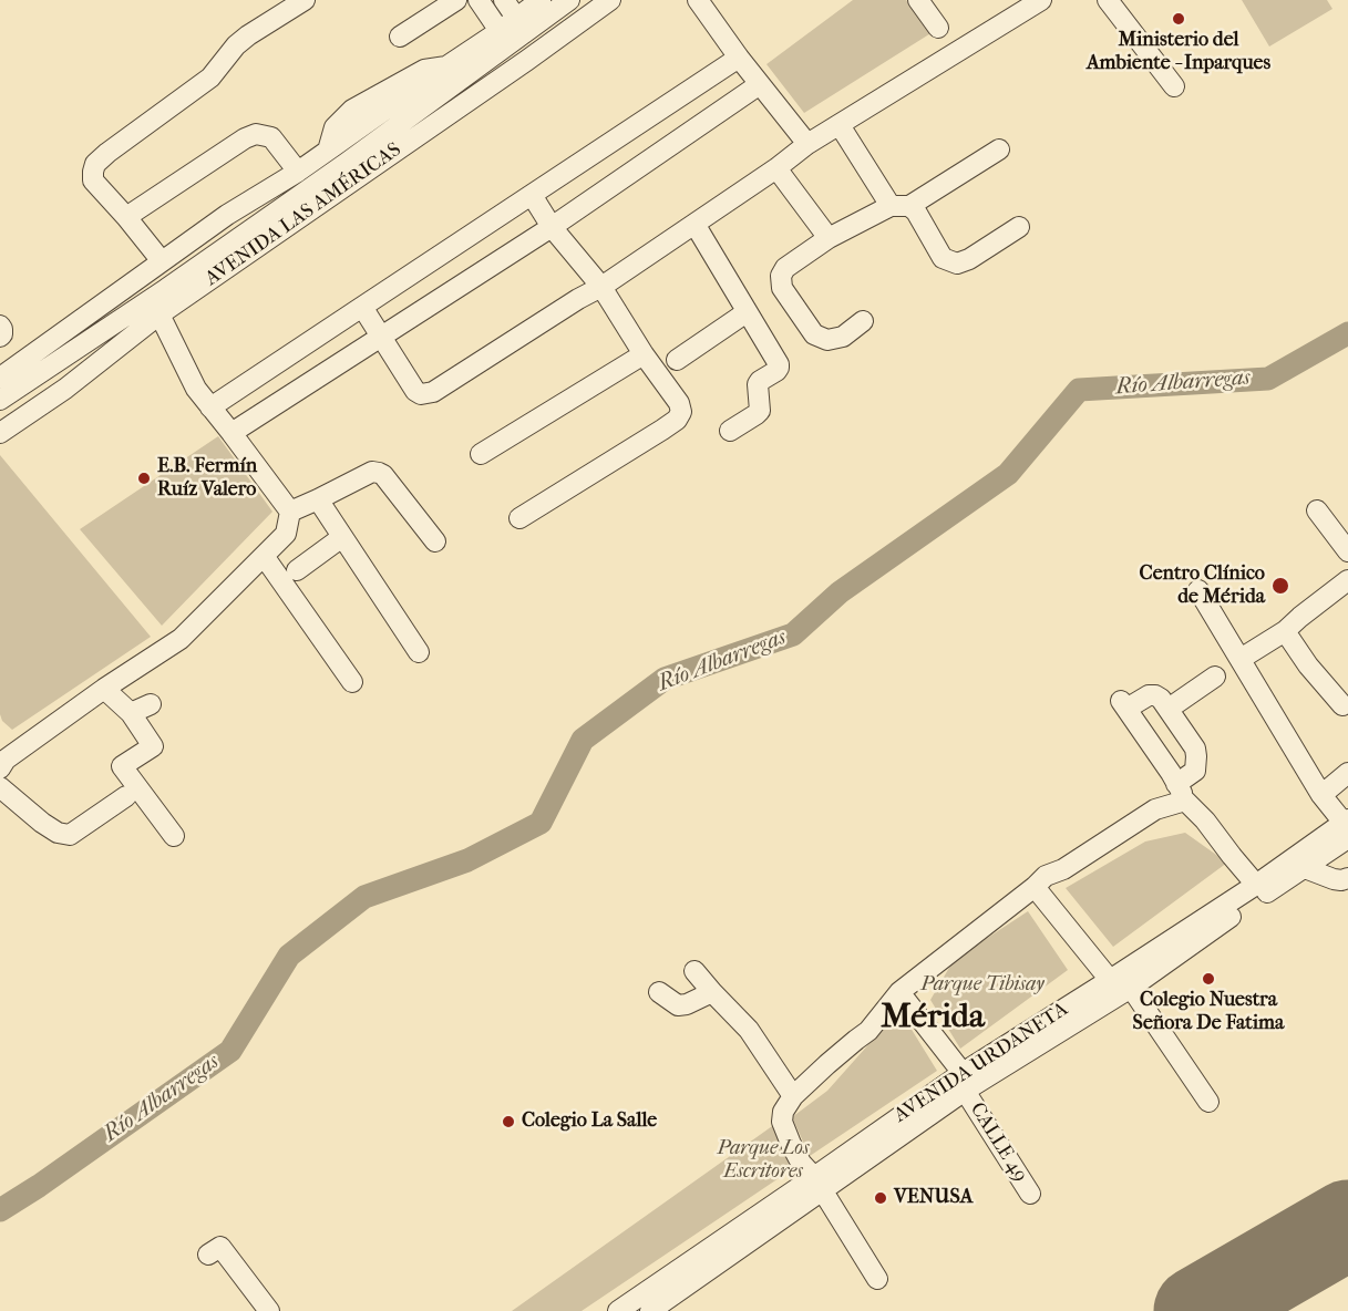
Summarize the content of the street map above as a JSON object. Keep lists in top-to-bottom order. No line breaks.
{"streets":{"street":["AVENIDA LAS AMÉRICAS","AVENIDA URDANETA","CALLE 49"]},"crossings":[["AVENIDA URDANETA","CALLE 49"]],"districts":["Mérida"],"water":["Río Albarregas"],"parks":["Parque Tibisay","Parque Los Escritores"],"places":["Ministerio del Ambiente - Inparques","E.B. Fermín Ruíz Valero","Centro Clínico de Mérida","Colegio Nuestra Señora De Fatima","Colegio La Salle","VENUSA"]}
